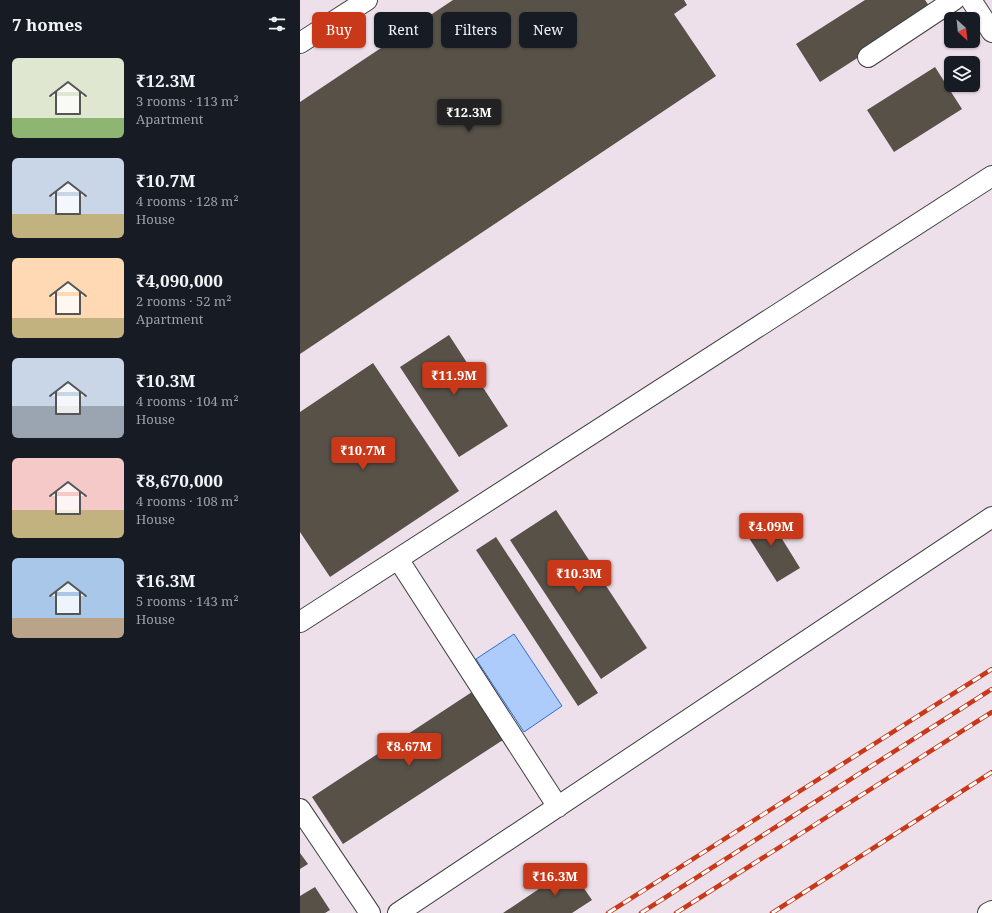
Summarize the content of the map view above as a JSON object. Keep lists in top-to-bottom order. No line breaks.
{"north":"bottom right","page":{"heading":"7 homes","chip":["Buy","Rent","Filters","New"],"list":[{"name":"₹12.3M","note":"3 rooms · 113 m² · Apartment"},{"name":"₹10.7M","note":"4 rooms · 128 m² · House"},{"name":"₹4,090,000","note":"2 rooms · 52 m² · Apartment"},{"name":"₹10.3M","note":"4 rooms · 104 m² · House"},{"name":"₹8,670,000","note":"4 rooms · 108 m² · House"},{"name":"₹16.3M","note":"5 rooms · 143 m² · House"}],"price":["₹12.3M","₹11.9M","₹10.7M","₹4.09M","₹10.3M","₹8.67M","₹16.3M"]}}
